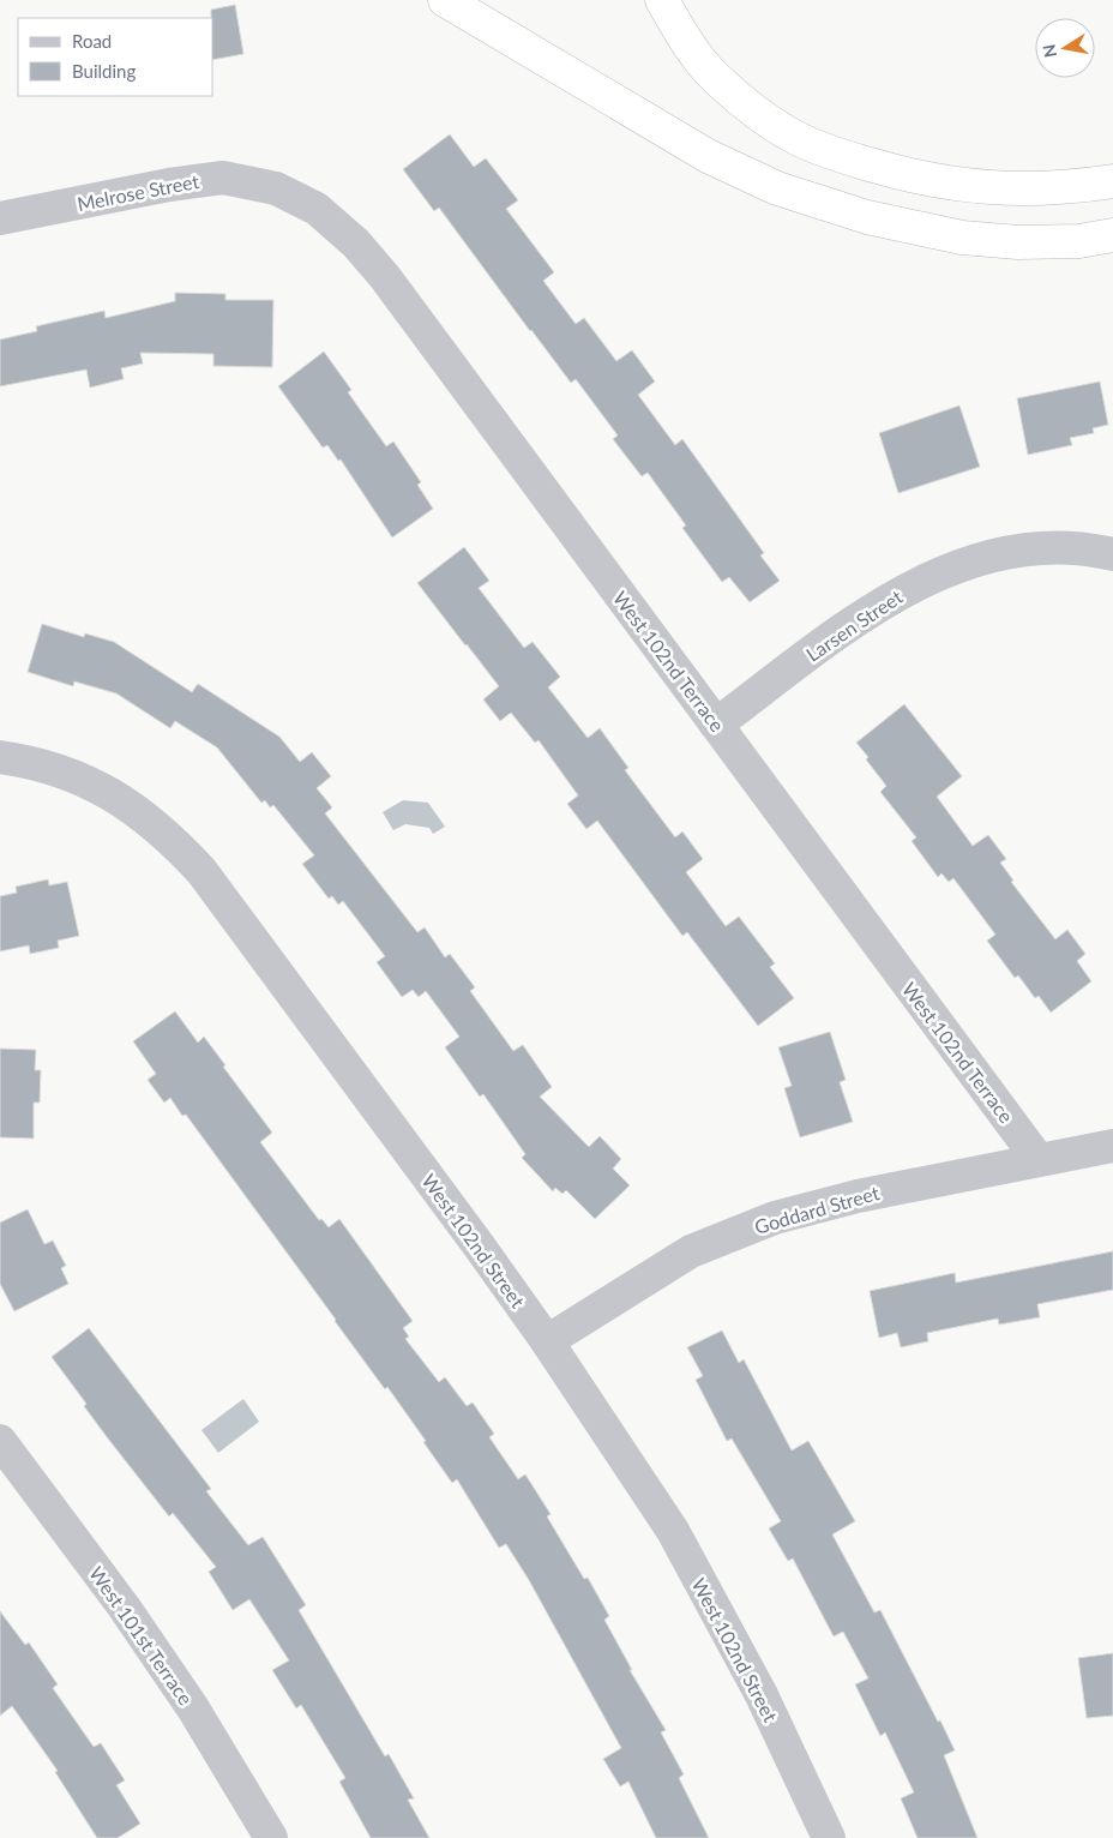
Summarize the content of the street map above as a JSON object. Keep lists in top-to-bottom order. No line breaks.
{"streets":{"street":["Melrose Street","Larsen Street","West 102nd Terrace","Goddard Street","West 102nd Street","West 101st Terrace"]},"crossings":[["Melrose Street","West 102nd Terrace"],["Larsen Street","West 102nd Terrace"],["West 102nd Terrace","Goddard Street"],["Goddard Street","West 102nd Street"]],"legend":["Road","Building"],"north":"left"}
